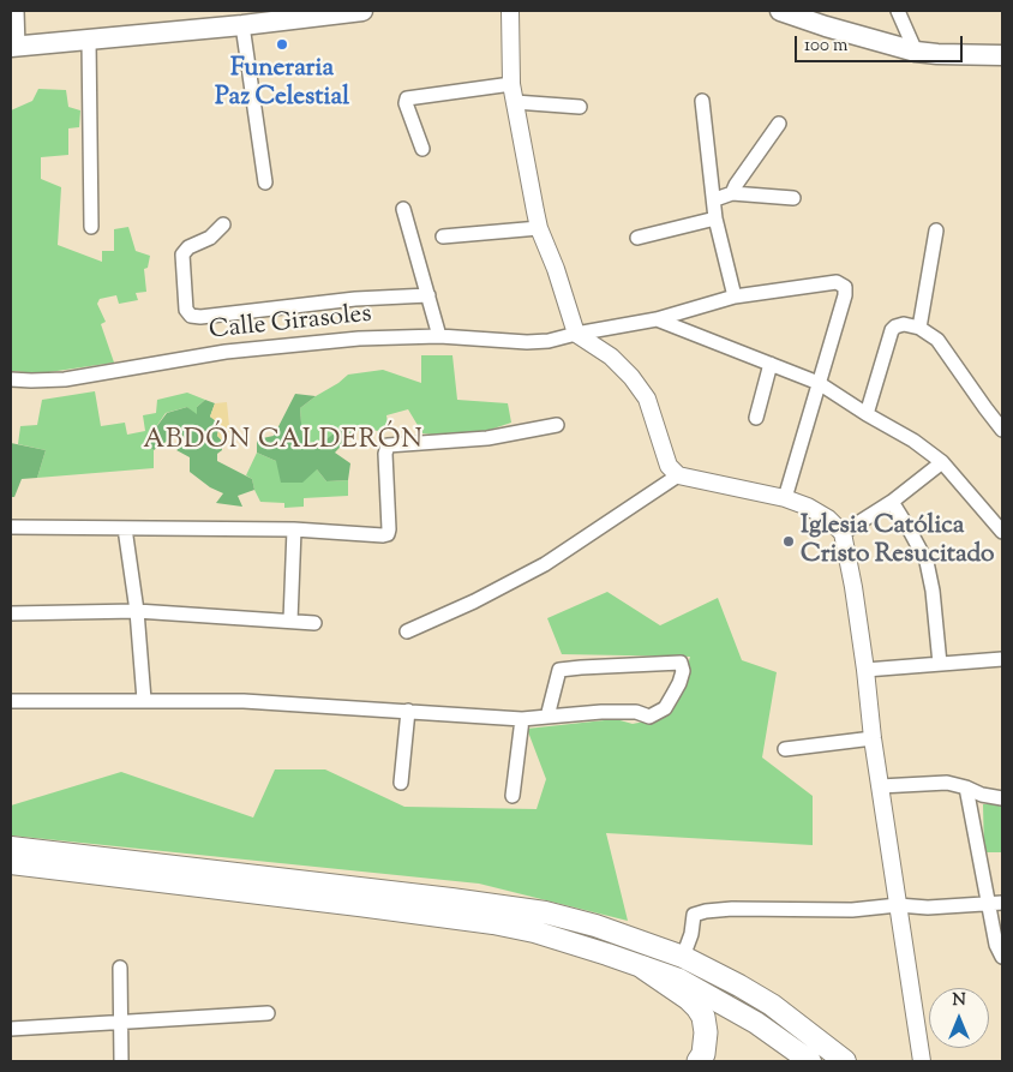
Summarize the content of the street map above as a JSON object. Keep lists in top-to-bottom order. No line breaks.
{"streets":{"street":["Calle Girasoles"]},"districts":["ABDÓN CALDERÓN"],"places":["Funeraria Paz Celestial","Iglesia Católica Cristo Resucitado"],"scale_bar":"100 m","north":"top"}
